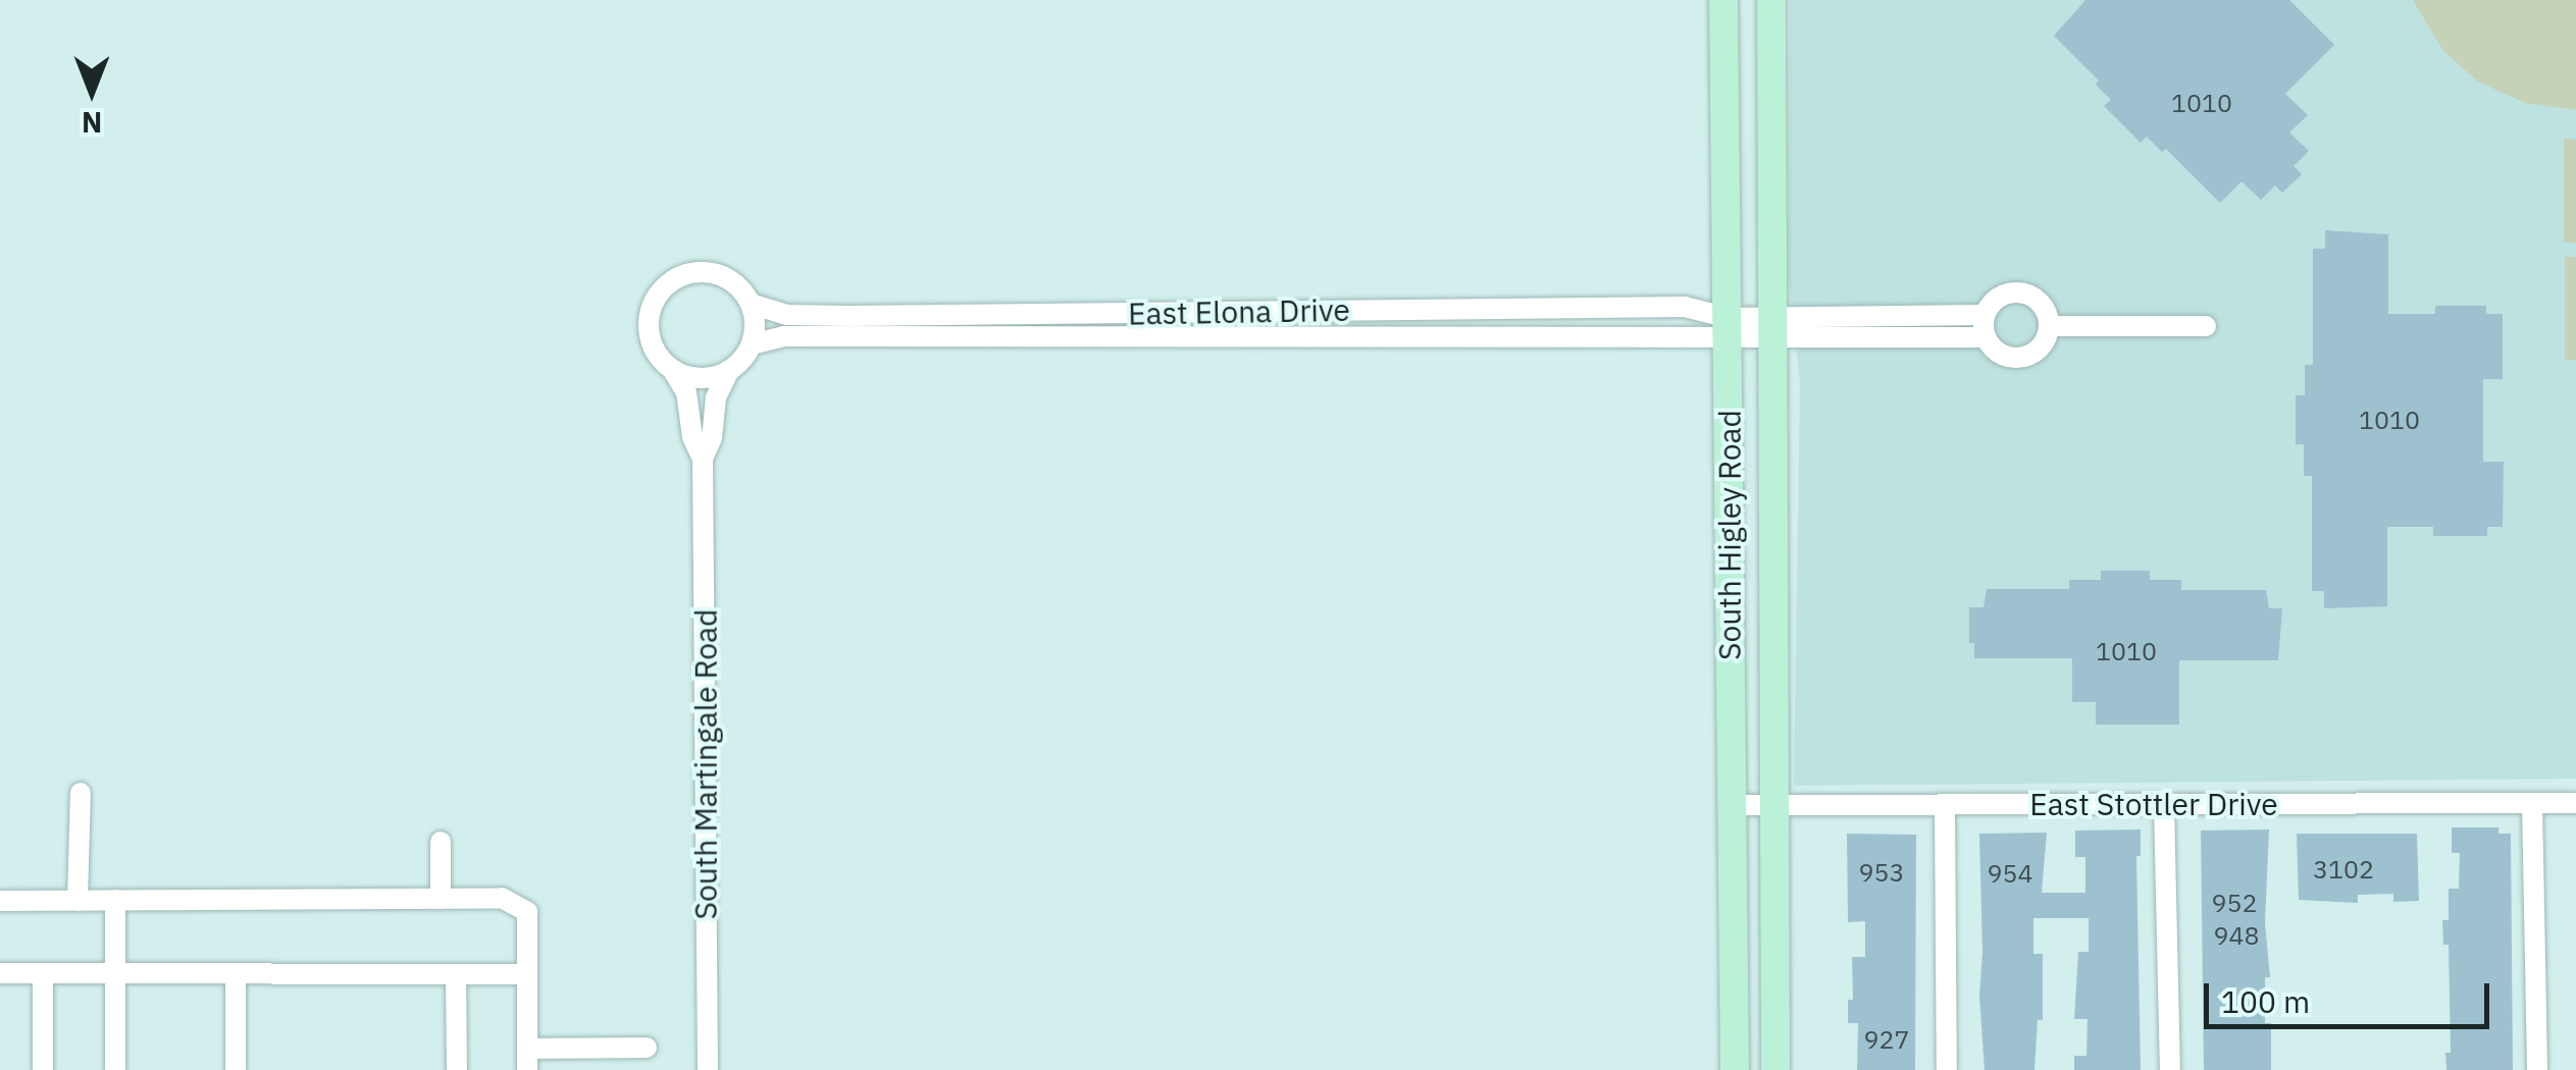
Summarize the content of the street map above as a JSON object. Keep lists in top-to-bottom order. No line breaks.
{"streets":{"main road":["South Higley Road"],"street":["East Elona Drive","South Martingale Road","East Stottler Drive"]},"crossings":[["East Elona Drive","South Higley Road"],["East Elona Drive","South Martingale Road"],["South Higley Road","East Stottler Drive"]],"house_numbers":["1010","1010","1010","3102","953","954","952","948","927"],"scale_bar":"100 m","north":"bottom"}
